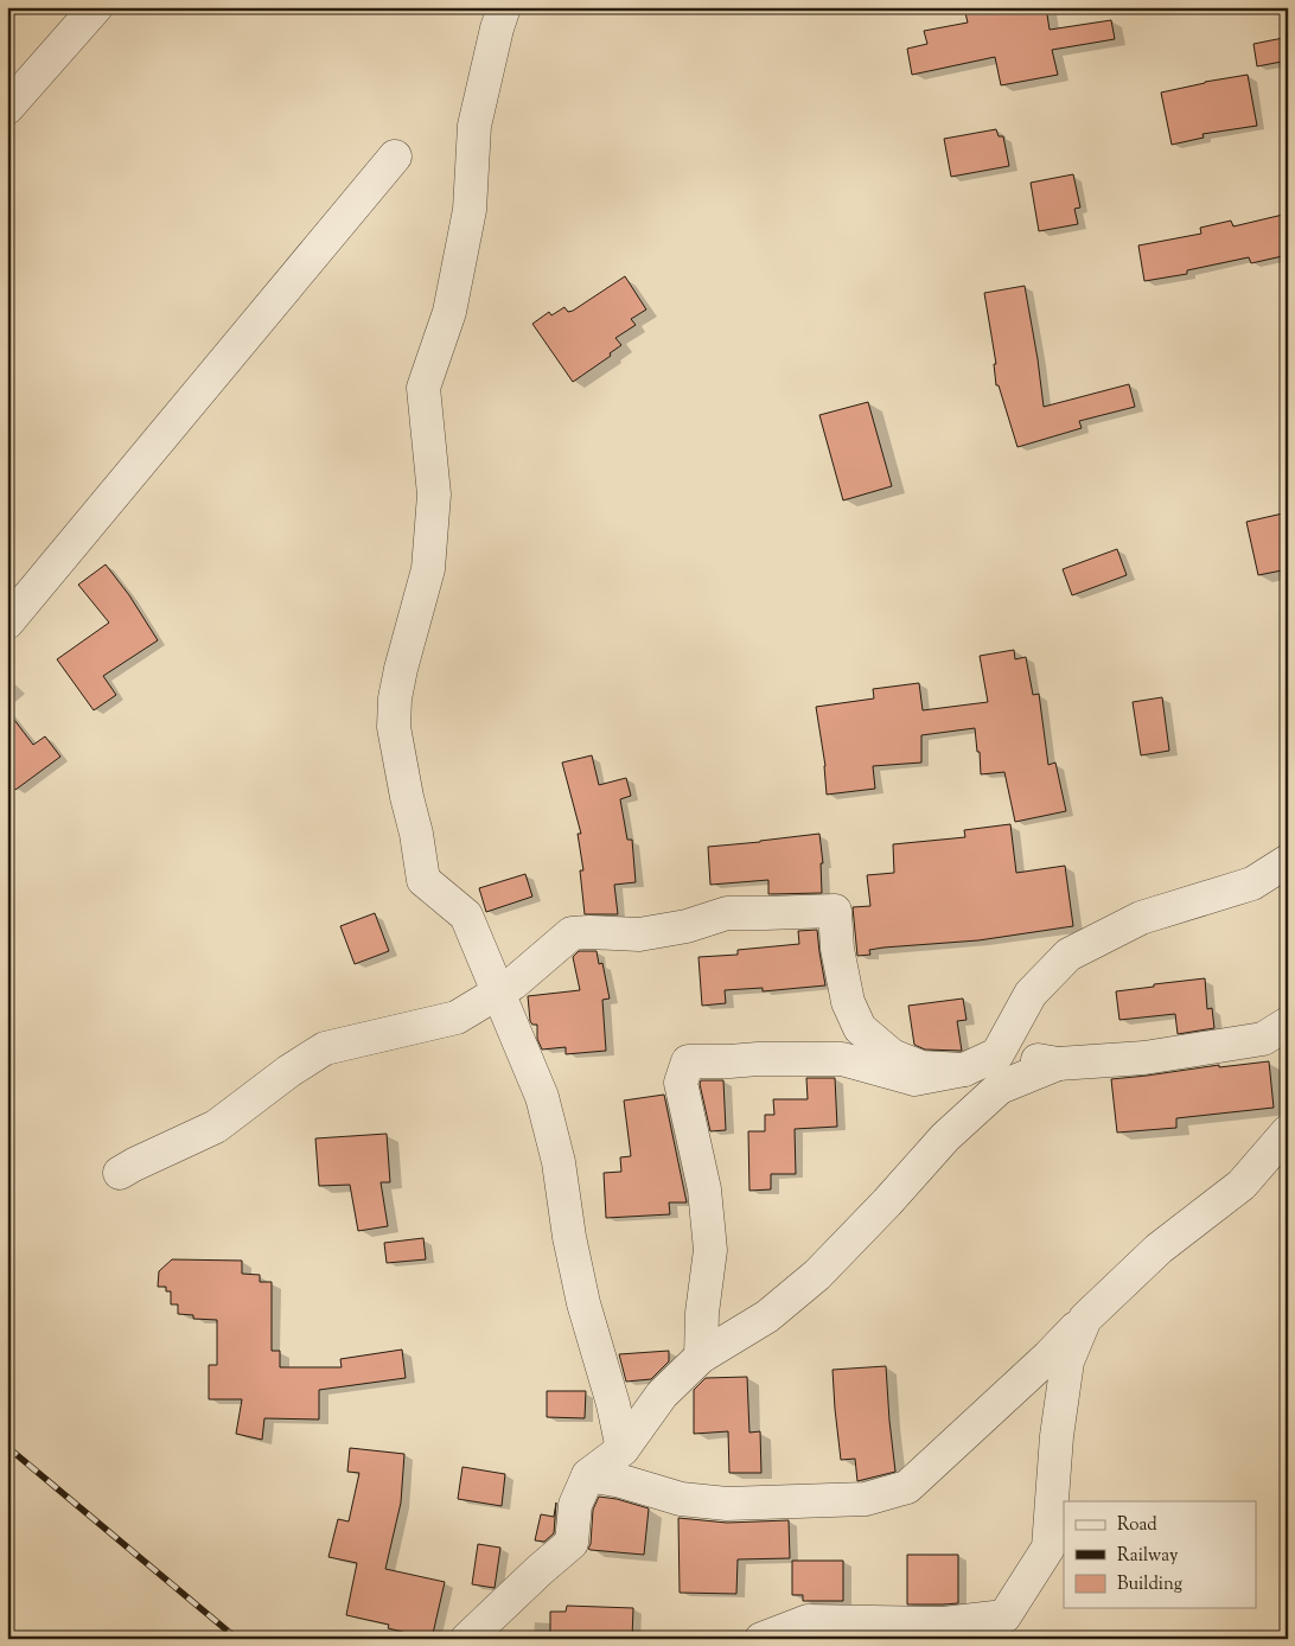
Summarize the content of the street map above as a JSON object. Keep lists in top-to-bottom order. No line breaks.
{"legend":["Road","Railway","Building"]}
